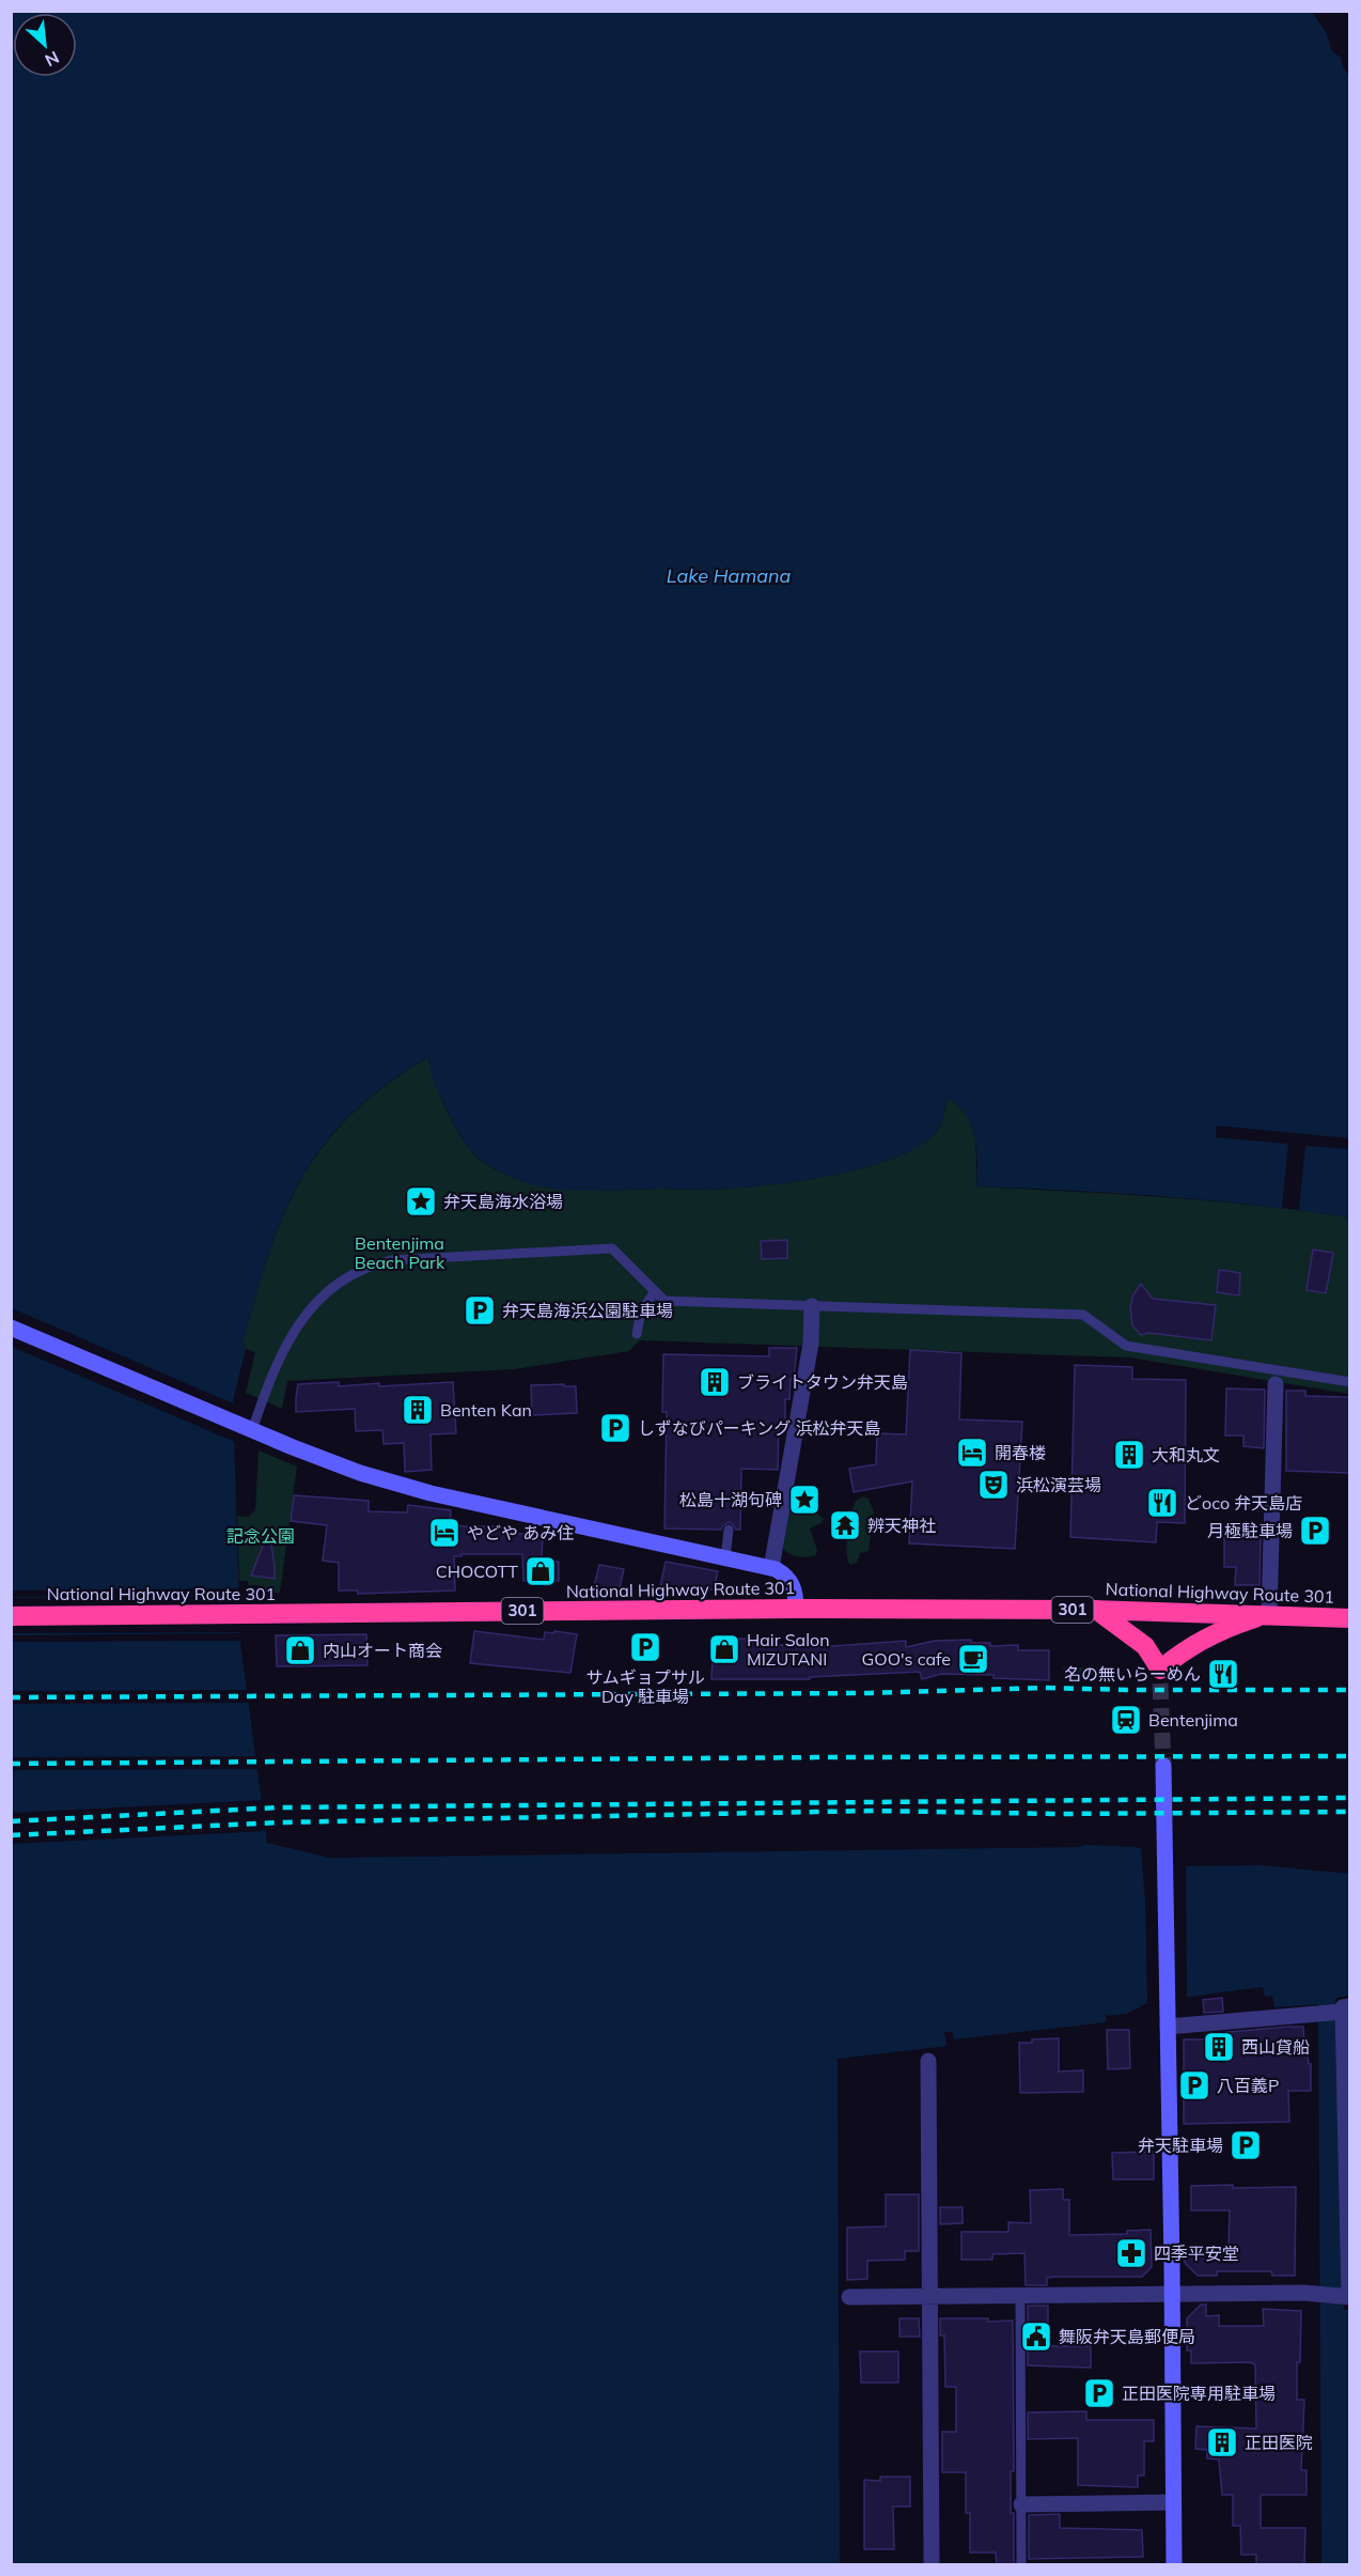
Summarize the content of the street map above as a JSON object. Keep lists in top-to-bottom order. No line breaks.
{"streets":{"highway":["National Highway Route 301","301"]},"water":["Lake Hamana"],"parks":["Bentenjima Beach Park","記念公園"],"places":{"place":["弁天島海水浴場","松島十湖句碑"],"parking":["弁天島海浜公園駐車場","しずなびパーキング 浜松弁天島","月極駐車場","サムギョプサル Day 駐車場","八百義P","弁天駐車場","正田医院専用駐車場"],"building":["ブライトタウン弁天島","Benten Kan","大和丸文","西山貸船","正田医院"],"hotel":["開春楼","やどや あみ住"],"theatre":["浜松演芸場"],"restaurant":["どoco 弁天島店","名の無いらーめん"],"temple":["辨天神社"],"shop":["CHOCOTT","Hair Salon MIZUTANI","内山オート商会"],"cafe":["GOO's cafe"],"station":["Bentenjima"],"pharmacy":["四季平安堂"],"public building":["舞阪弁天島郵便局"]},"north":"bottom right"}
